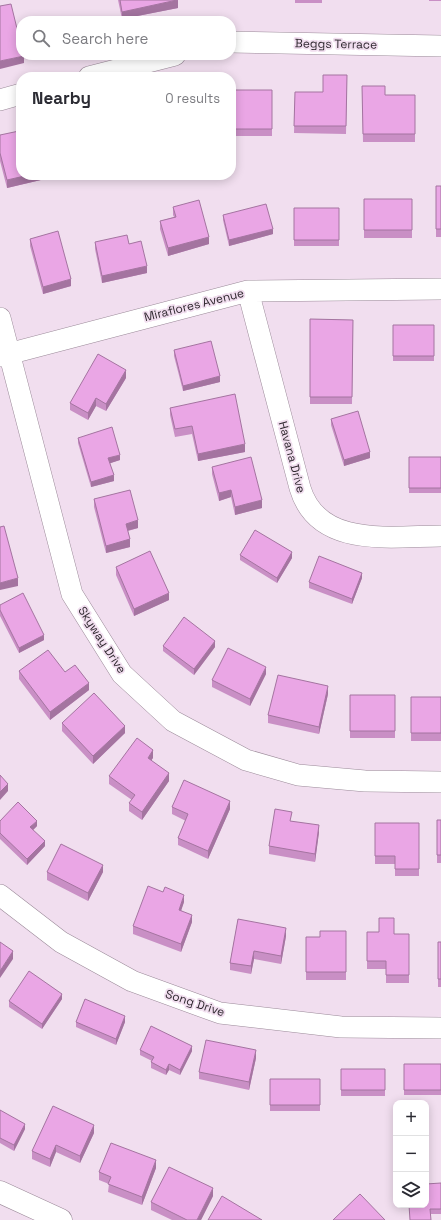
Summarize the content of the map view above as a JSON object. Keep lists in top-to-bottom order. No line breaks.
{"streets":{"street":["Beggs Terrace","Miraflores Avenue","Havana Drive","Skyway Drive","Song Drive"]},"crossings":[["Miraflores Avenue","Havana Drive"],["Miraflores Avenue","Skyway Drive"]],"page":{"search":"Search here","heading":["Nearby","0 results"],"map_buttons":["+","−"]}}
